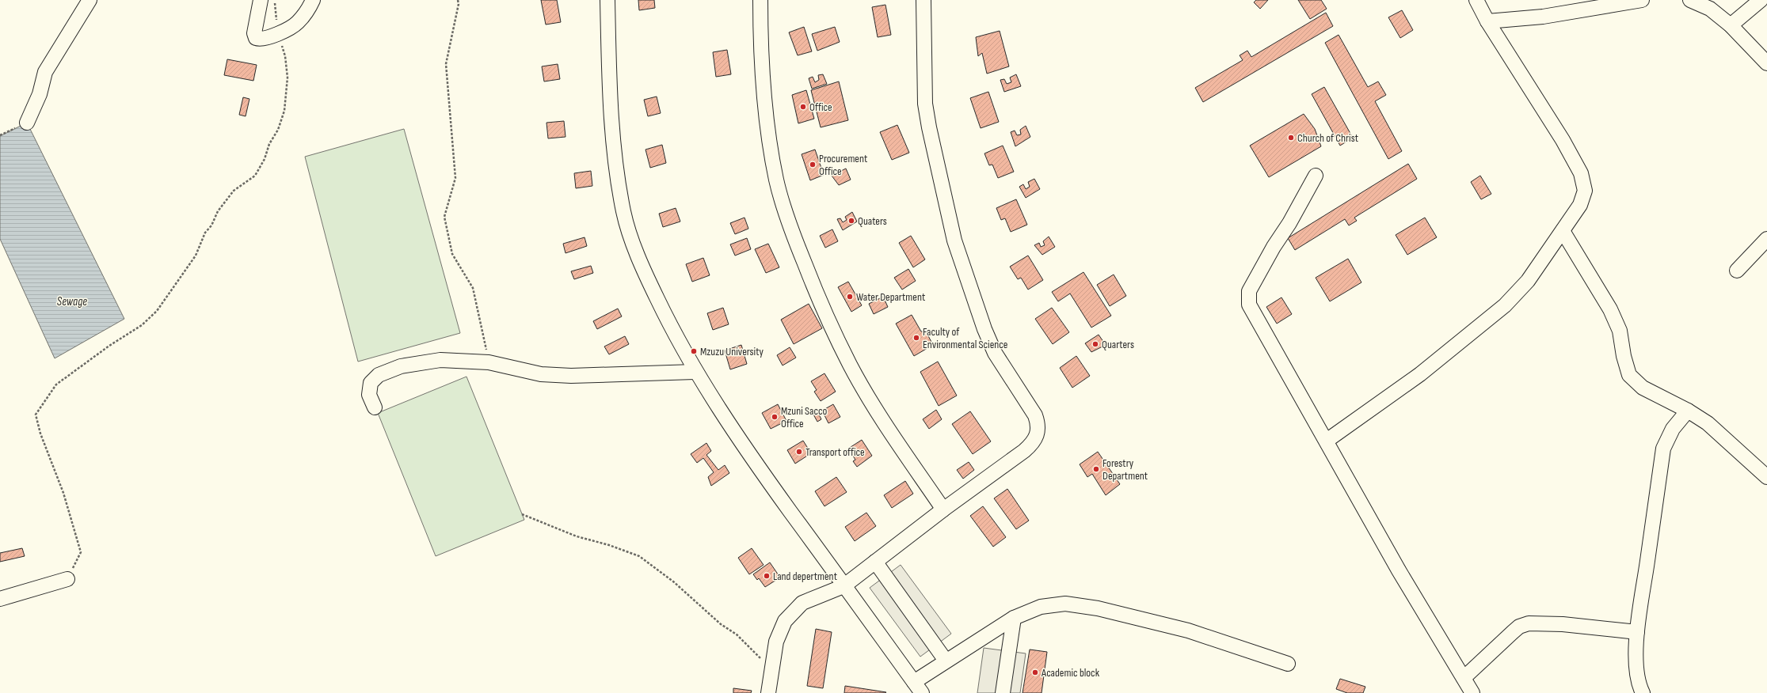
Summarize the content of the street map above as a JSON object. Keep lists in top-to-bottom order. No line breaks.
{"water":["Sewage"],"places":["Office","Church of Christ","Procurement Office","Quaters","Water Department","Faculty of Environmental Science","Quarters","Mzuzu University","Mzuni Sacco Office","Transport office","Forestry Department","Land depertment","Academic block"]}
